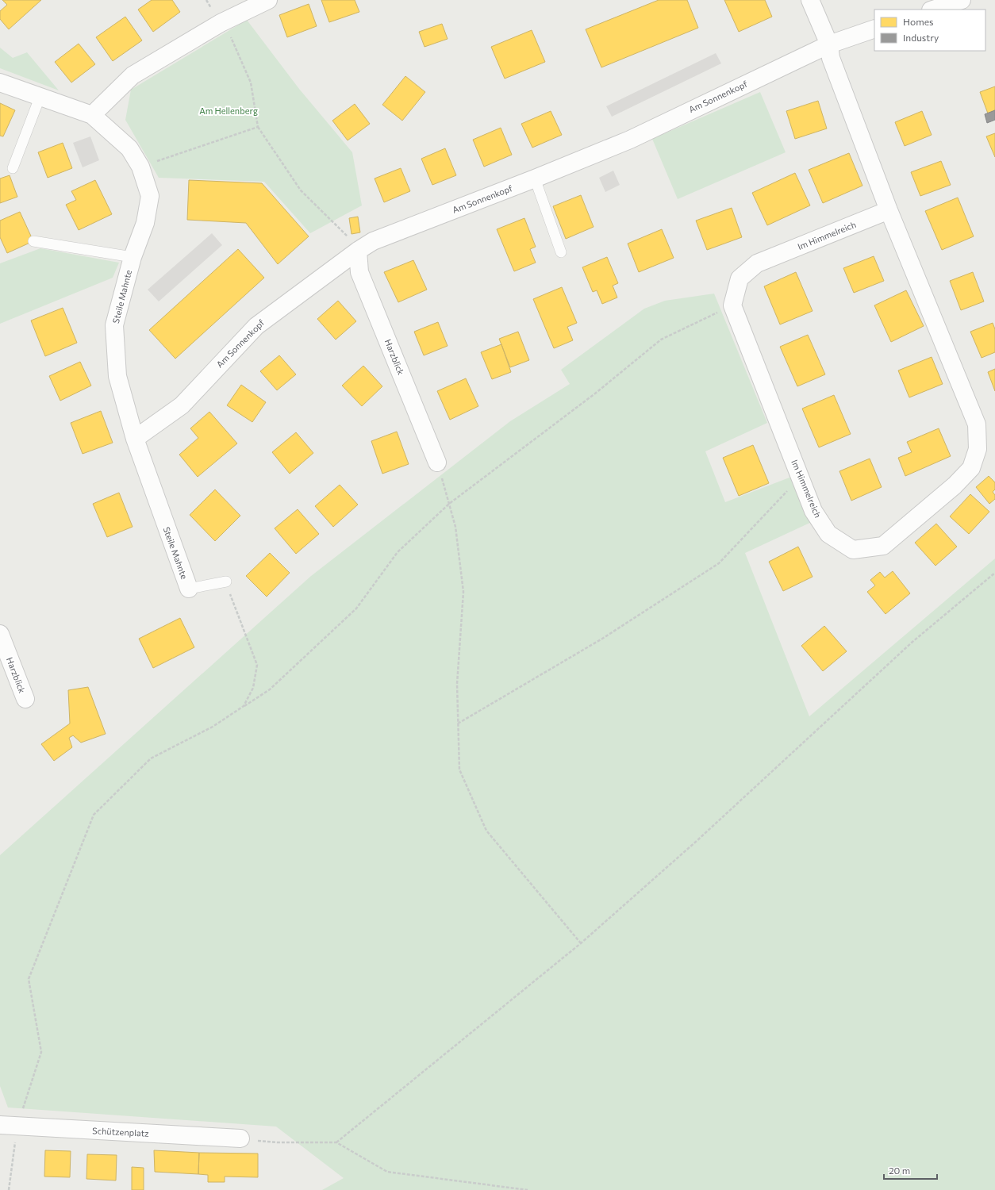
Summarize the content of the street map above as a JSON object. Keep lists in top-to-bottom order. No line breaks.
{"streets":{"street":["Am Sonnenkopf","Im Himmelreich","Steile Mahnte","Harzblick","Schützenplatz"]},"crossings":[["Am Sonnenkopf","Im Himmelreich"],["Am Sonnenkopf","Steile Mahnte"],["Am Sonnenkopf","Harzblick"]],"parks":["Am Hellenberg"],"legend":["Homes","Industry"],"scale_bar":"20 m"}
